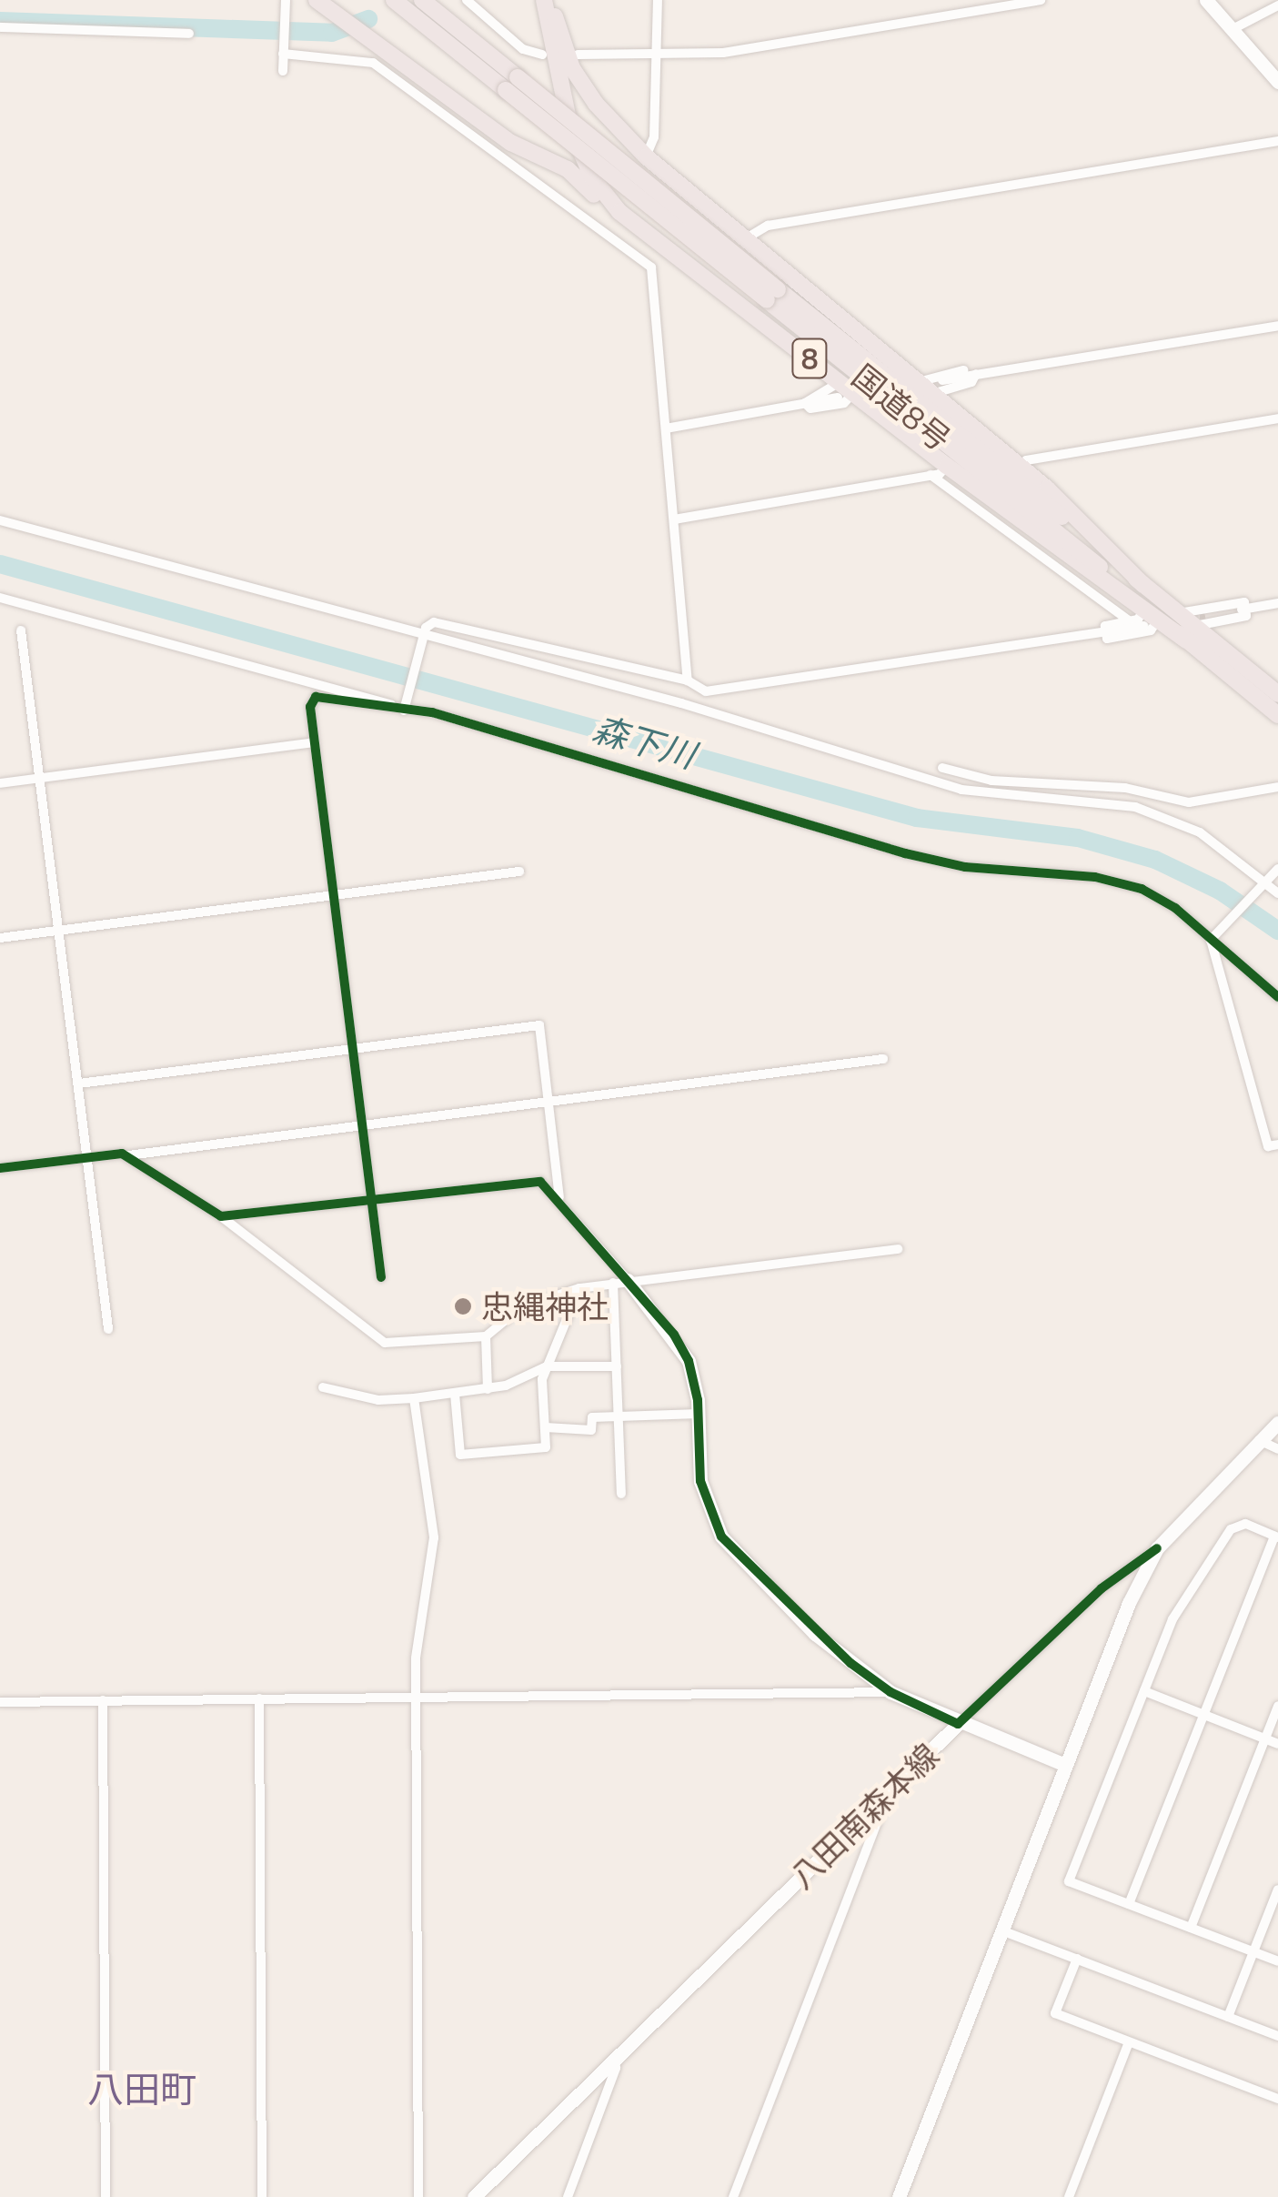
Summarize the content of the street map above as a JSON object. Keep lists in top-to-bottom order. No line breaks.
{"streets":{"highway":["8","国道8号"],"main road":["八田南森本線"]},"crossings":[["8","国道8号"]],"districts":["八田町"],"water":["森下川"],"places":["忠縄神社"]}
